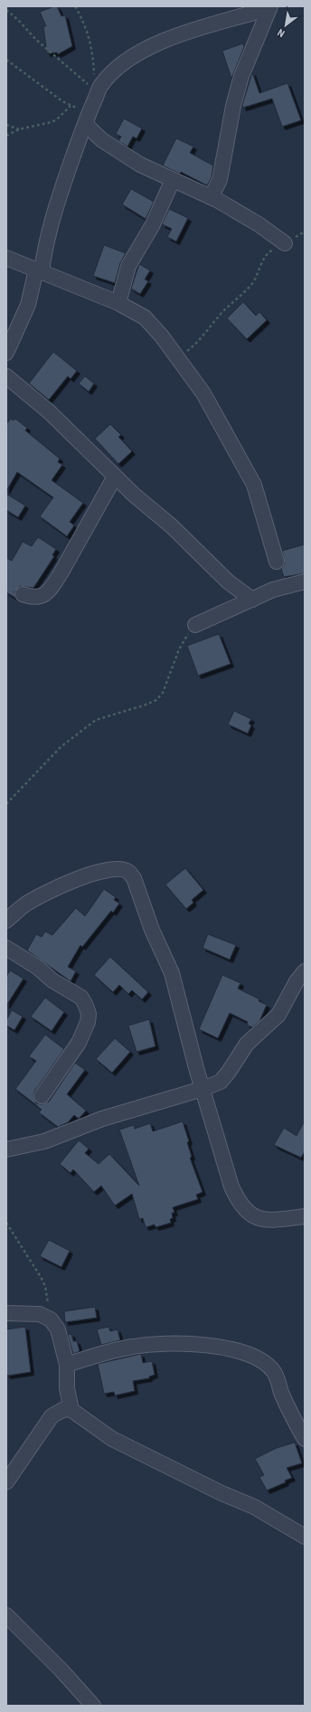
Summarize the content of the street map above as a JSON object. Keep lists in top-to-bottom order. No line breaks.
{"north":"bottom left"}
